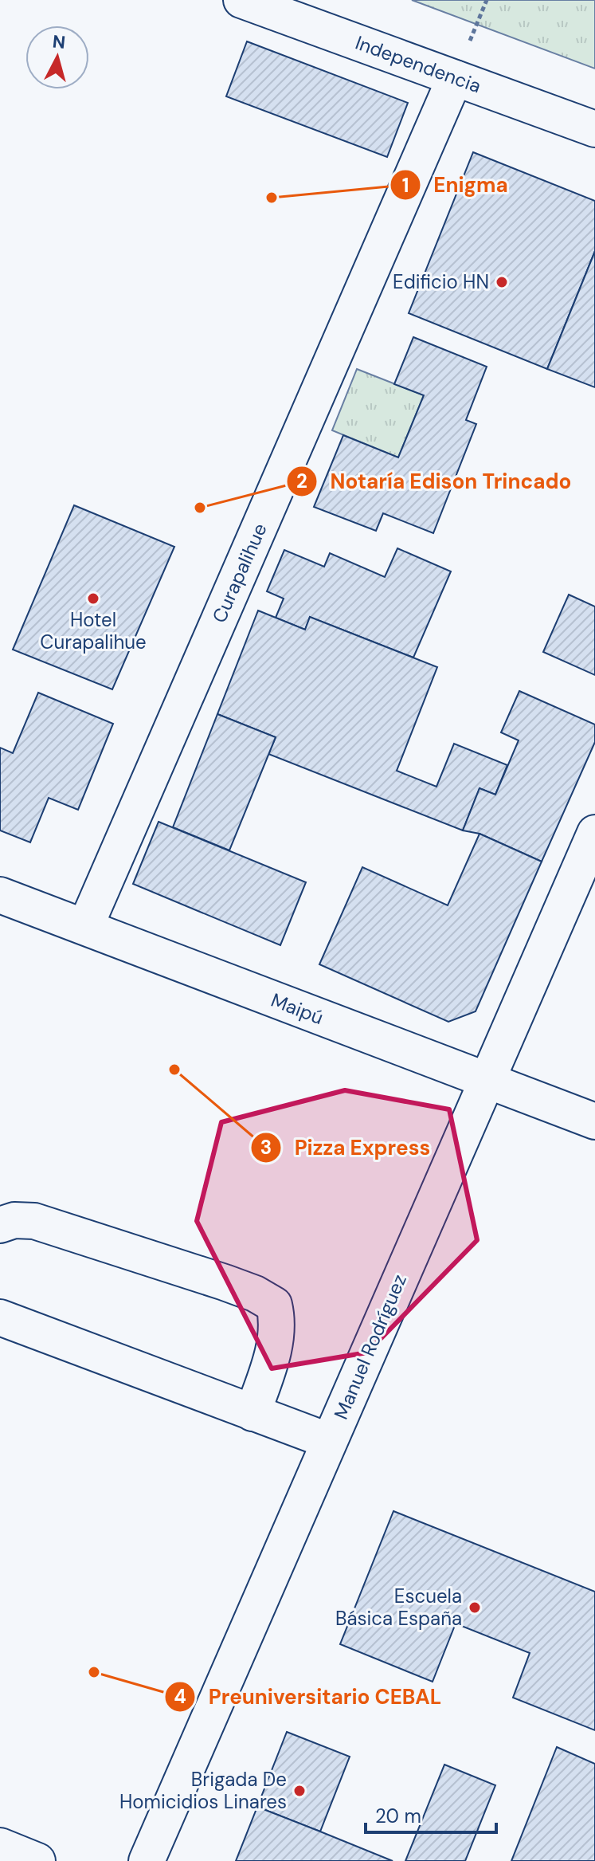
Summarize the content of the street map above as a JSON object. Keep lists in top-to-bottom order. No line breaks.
{"streets":{"main road":["Independencia","Curapalihue","Maipú","Manuel Rodríguez"]},"crossings":[["Independencia","Curapalihue"],["Curapalihue","Maipú"],["Maipú","Manuel Rodríguez"]],"places":["Enigma","Edificio HN","Notaría Edison Trincado","Hotel Curapalihue","Pizza Express","Escuela Básica España","Preuniversitario CEBAL","Brigada De Homicidios Linares"],"scale_bar":"20 m","north":"top"}
